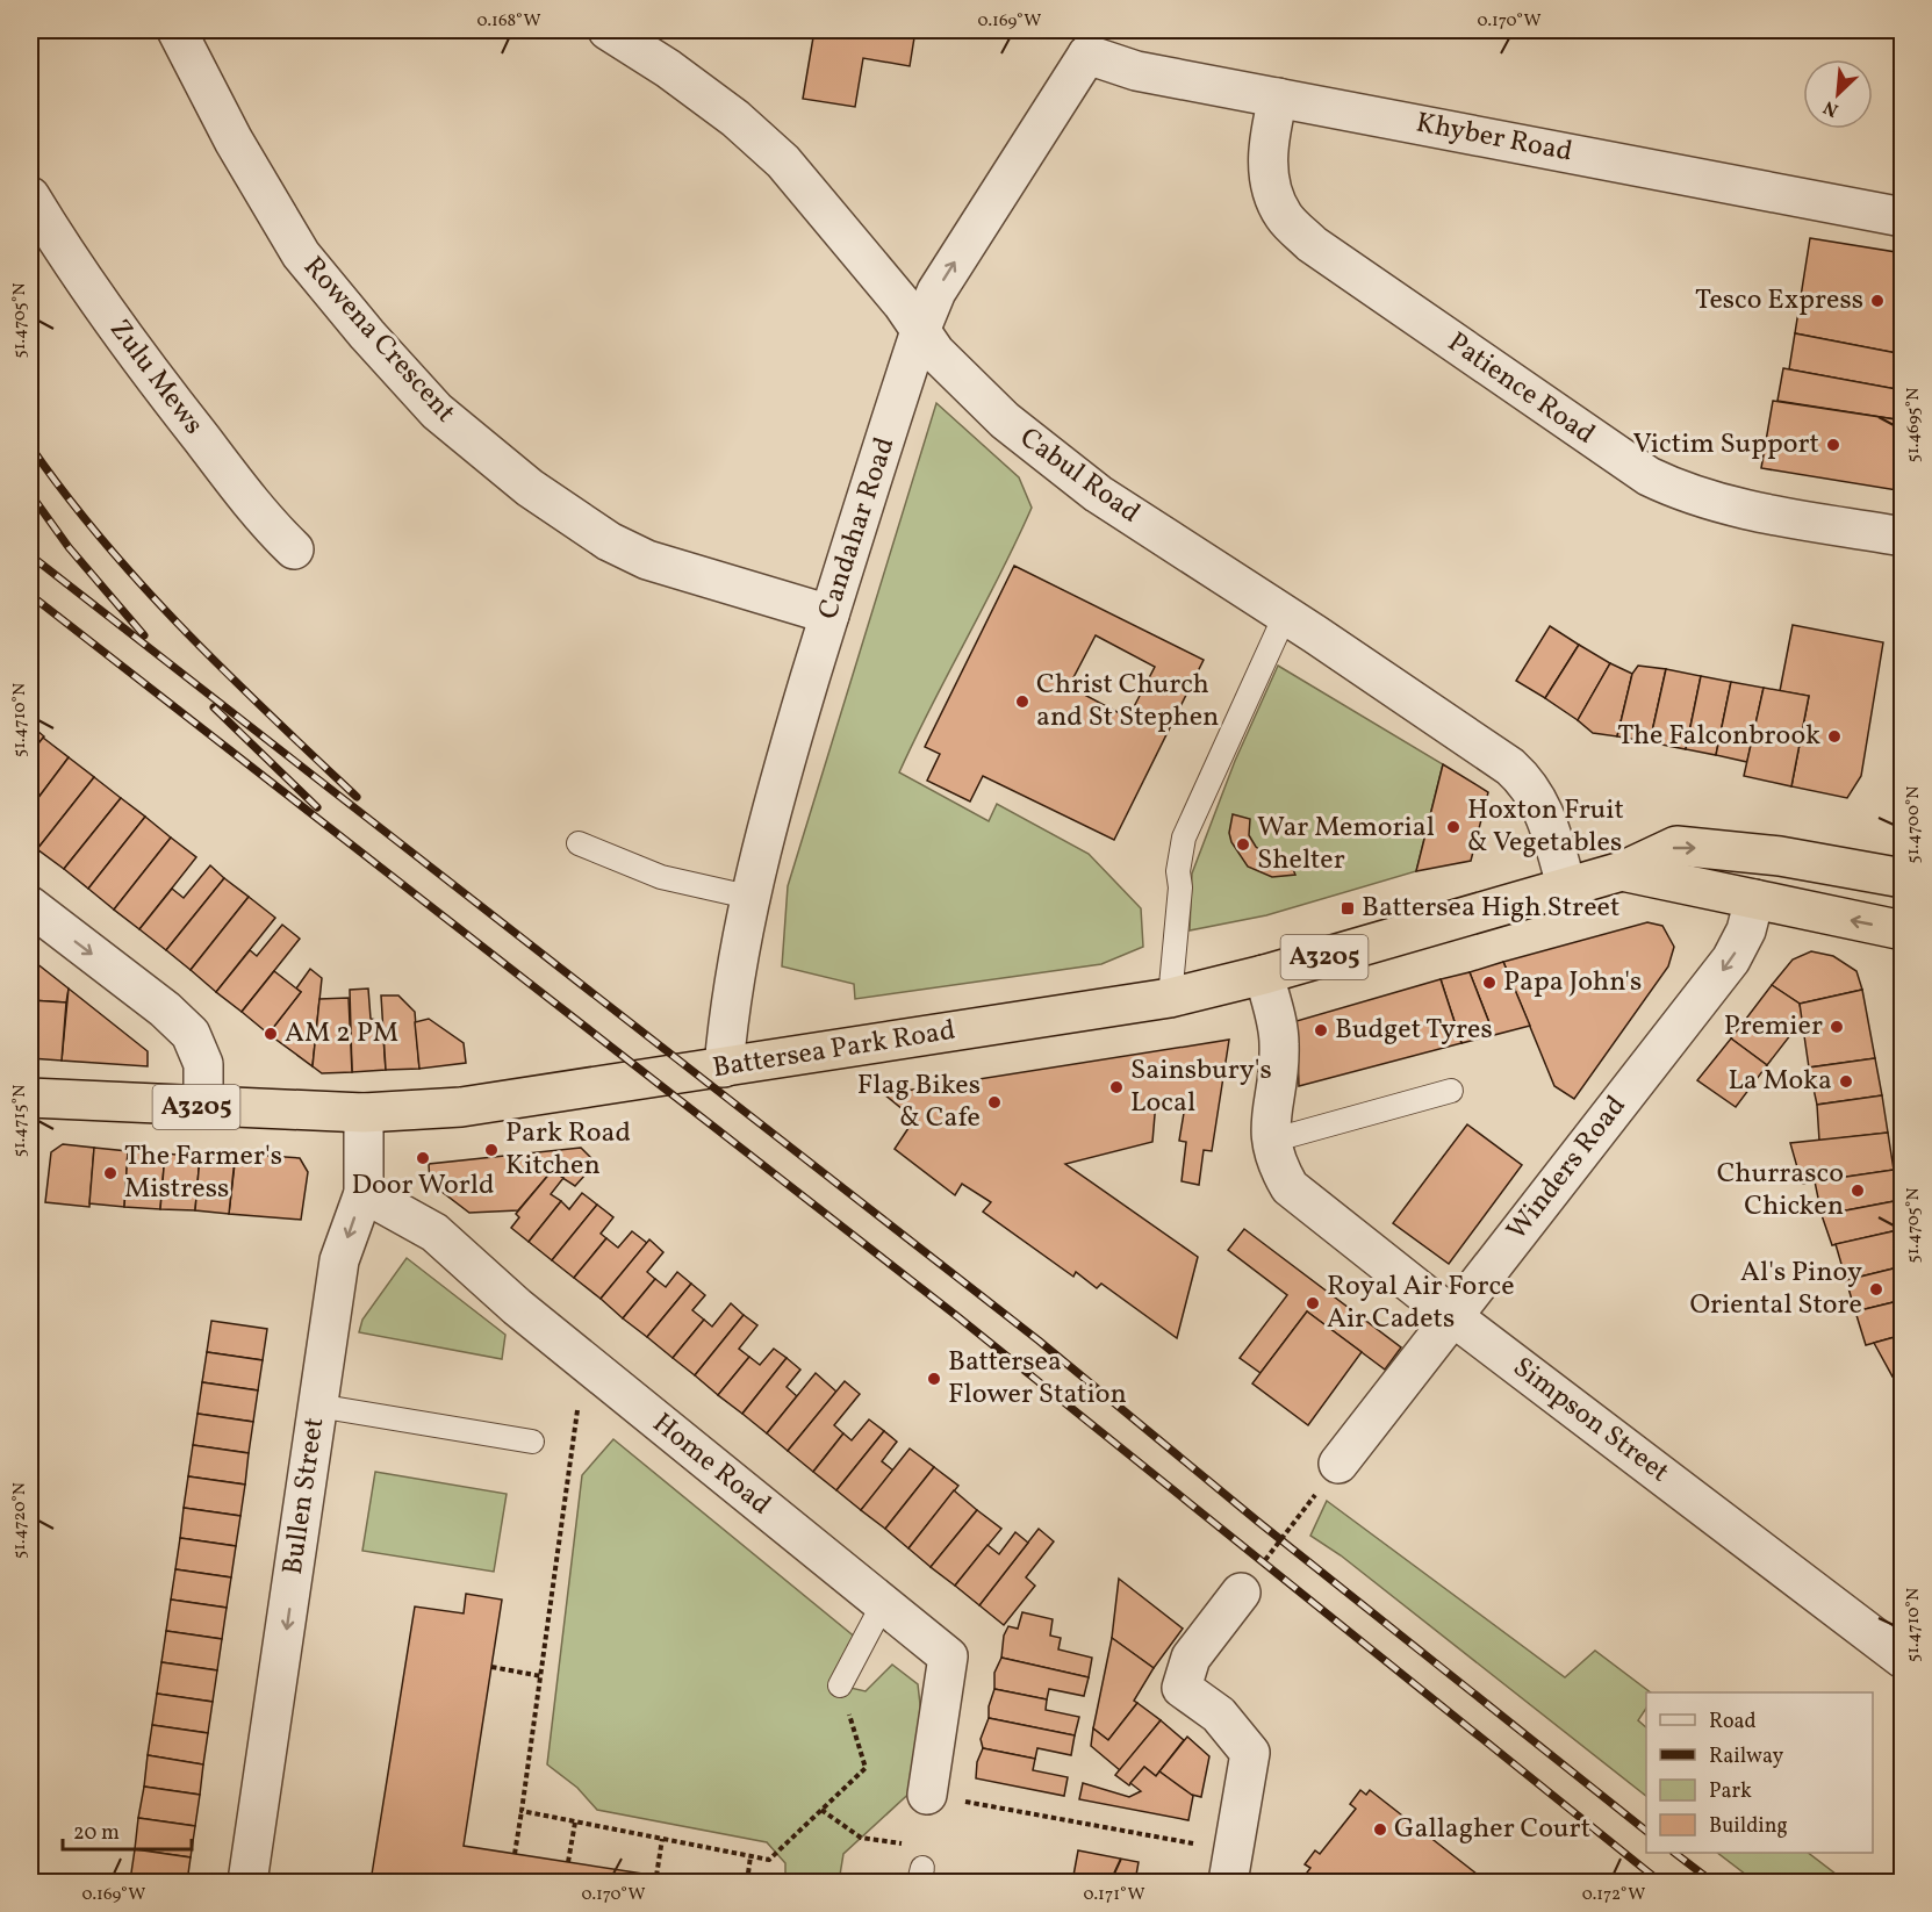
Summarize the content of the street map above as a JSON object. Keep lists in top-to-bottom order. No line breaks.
{"streets":{"highway":["A3205","Battersea Park Road"],"street":["Khyber Road","Rowena Crescent","Zulu Mews","Patience Road","Cabul Road","Candahar Road","Winders Road","Simpson Street","Home Road","Bullen Street"]},"crossings":[["Khyber Road","Patience Road"],["Khyber Road","Candahar Road"],["Rowena Crescent","Candahar Road"],["Cabul Road","Candahar Road"],["Cabul Road","Battersea Park Road"],["Candahar Road","Battersea Park Road"],["Battersea Park Road","Winders Road"],["Battersea Park Road","Simpson Street"],["Battersea Park Road","Bullen Street"],["Winders Road","Simpson Street"],["Home Road","Bullen Street"]],"one_way":["Winders Road","Bullen Street"],"places":{"other":["Tesco Express","Victim Support","Christ Church and St Stephen","The Falconbrook","Hoxton Fruit & Vegetables","War Memorial Shelter","Papa John's","Premier","Budget Tyres","AM 2 PM","La Moka","Sainsbury's Local","Flag Bikes & Cafe","Park Road Kitchen","Door World","The Farmer's Mistress","Churrasco Chicken","Al's Pinoy Oriental Store","Royal Air Force Air Cadets","Battersea Flower Station","Gallagher Court"],"transit":["Battersea High Street"]},"legend":["Road","Railway","Park","Building"],"scale_bar":"20 m","north":"bottom left","coordinates":["0.168°W","0.169°W","0.170°W","51.4705°N","51.4695°N","51.4710°N","51.4700°N","51.4715°N","51.4720°N","0.171°W","0.172°W"]}
